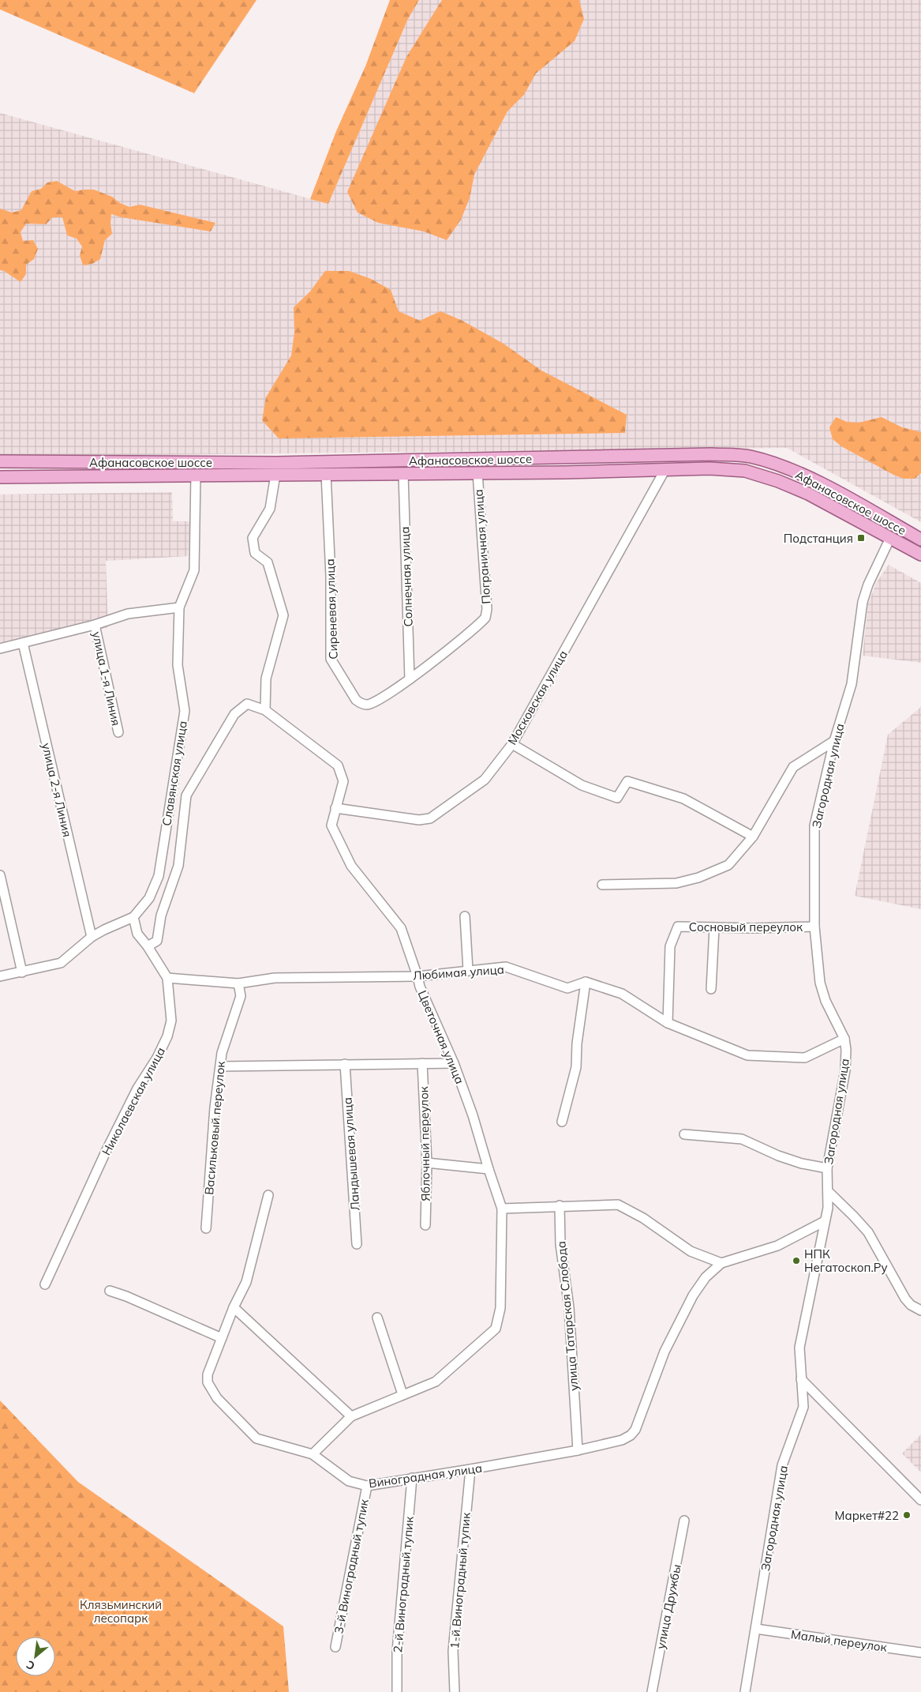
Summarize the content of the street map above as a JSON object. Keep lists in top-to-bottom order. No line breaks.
{"streets":{"main road":["Афанасовское шоссе"],"street":["Пограничная улица","Солнечная улица","Сиреневая улица","улица 1-я Линия","Московская улица","Славянская улица","Загородная улица","улица 2-я Линия","Сосновый переулок","Любимая улица","Цветочная улица","Николаевская улица","Васильковый переулок","Яблочный переулок","Ландышевая улица","улица Татарская Слобода","Виноградная улица","3-й Виноградный тупик","1-й Виноградный тупик","2-й Виноградный тупик","улица Дружбы","Малый переулок"]},"crossings":[["Афанасовское шоссе","Пограничная улица"],["Афанасовское шоссе","Солнечная улица"],["Афанасовское шоссе","Сиреневая улица"],["Афанасовское шоссе","Московская улица"],["Афанасовское шоссе","Славянская улица"],["Афанасовское шоссе","Загородная улица"],["Пограничная улица","Солнечная улица"],["Пограничная улица","Сиреневая улица"],["Солнечная улица","Сиреневая улица"],["Московская улица","Цветочная улица"],["Славянская улица","улица 2-я Линия"],["Славянская улица","Николаевская улица"],["Загородная улица","Сосновый переулок"],["Загородная улица","Малый переулок"],["Любимая улица","Цветочная улица"],["Любимая улица","Николаевская улица"],["Любимая улица","Васильковый переулок"],["Цветочная улица","Николаевская улица"],["улица Татарская Слобода","Виноградная улица"],["Виноградная улица","3-й Виноградный тупик"],["Виноградная улица","1-й Виноградный тупик"],["Виноградная улица","2-й Виноградный тупик"]],"parks":["Клязьминский лесопарк"],"places":{"transit":["Подстанция"],"other":["НПК Негатоскоп.Ру","Маркет#22"]},"north":"bottom left"}
